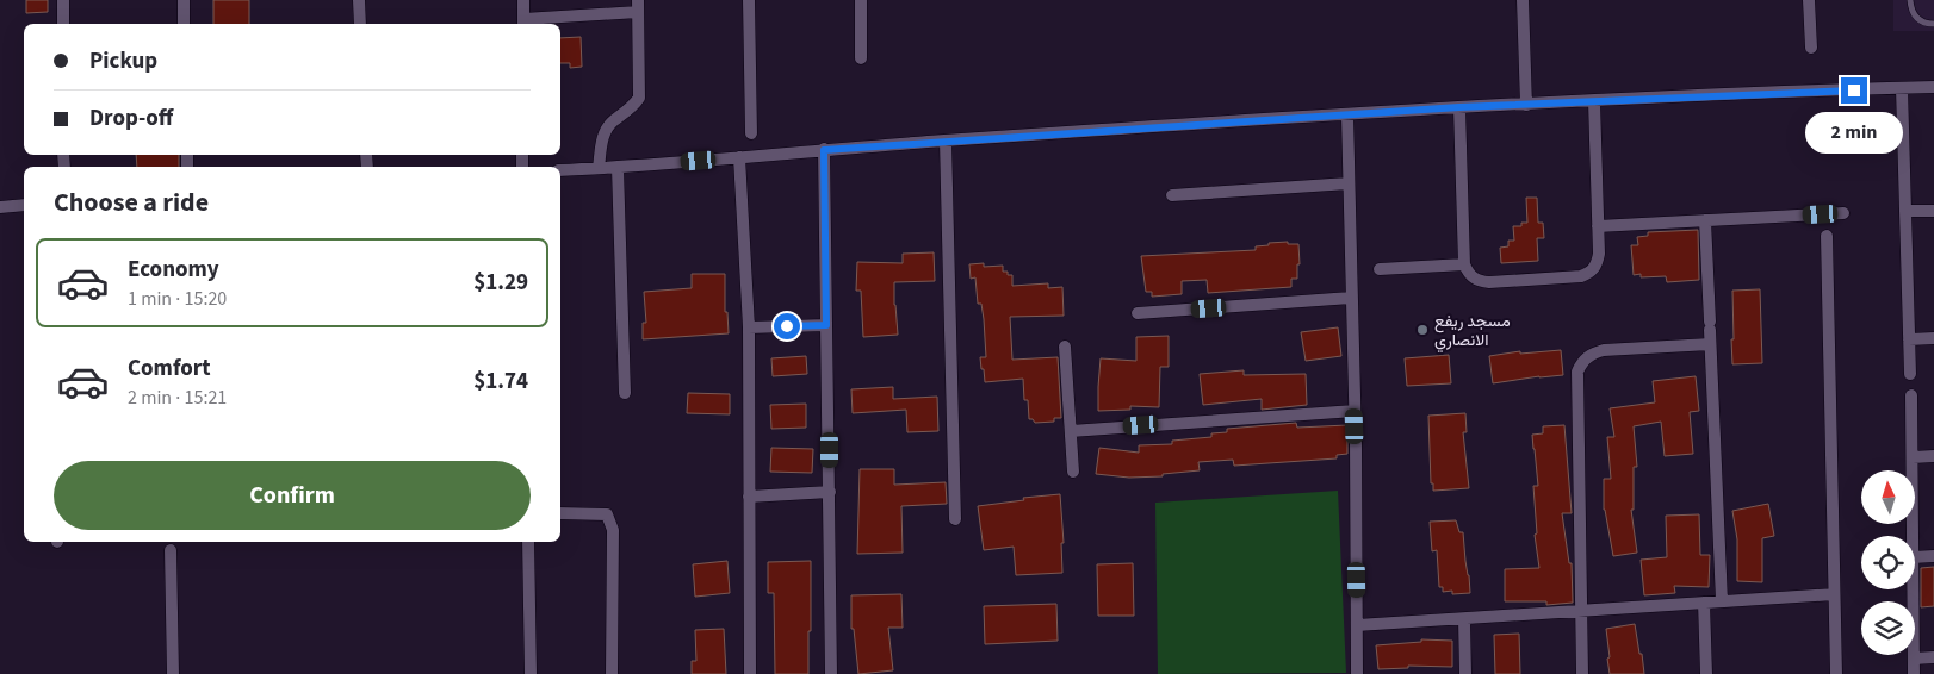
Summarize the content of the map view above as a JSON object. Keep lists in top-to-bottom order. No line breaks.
{"places":["مسجد ريفع الانصاري"],"north":"top","page":{"banner":["Pickup","Drop-off"],"bubble":"2 min","heading":"Choose a ride","list":[{"name":"Economy","note":"1 min · 15:20","value":"$1.29"},{"name":"Comfort","note":"2 min · 15:21","value":"$1.74"}],"buttons":"Confirm"}}
